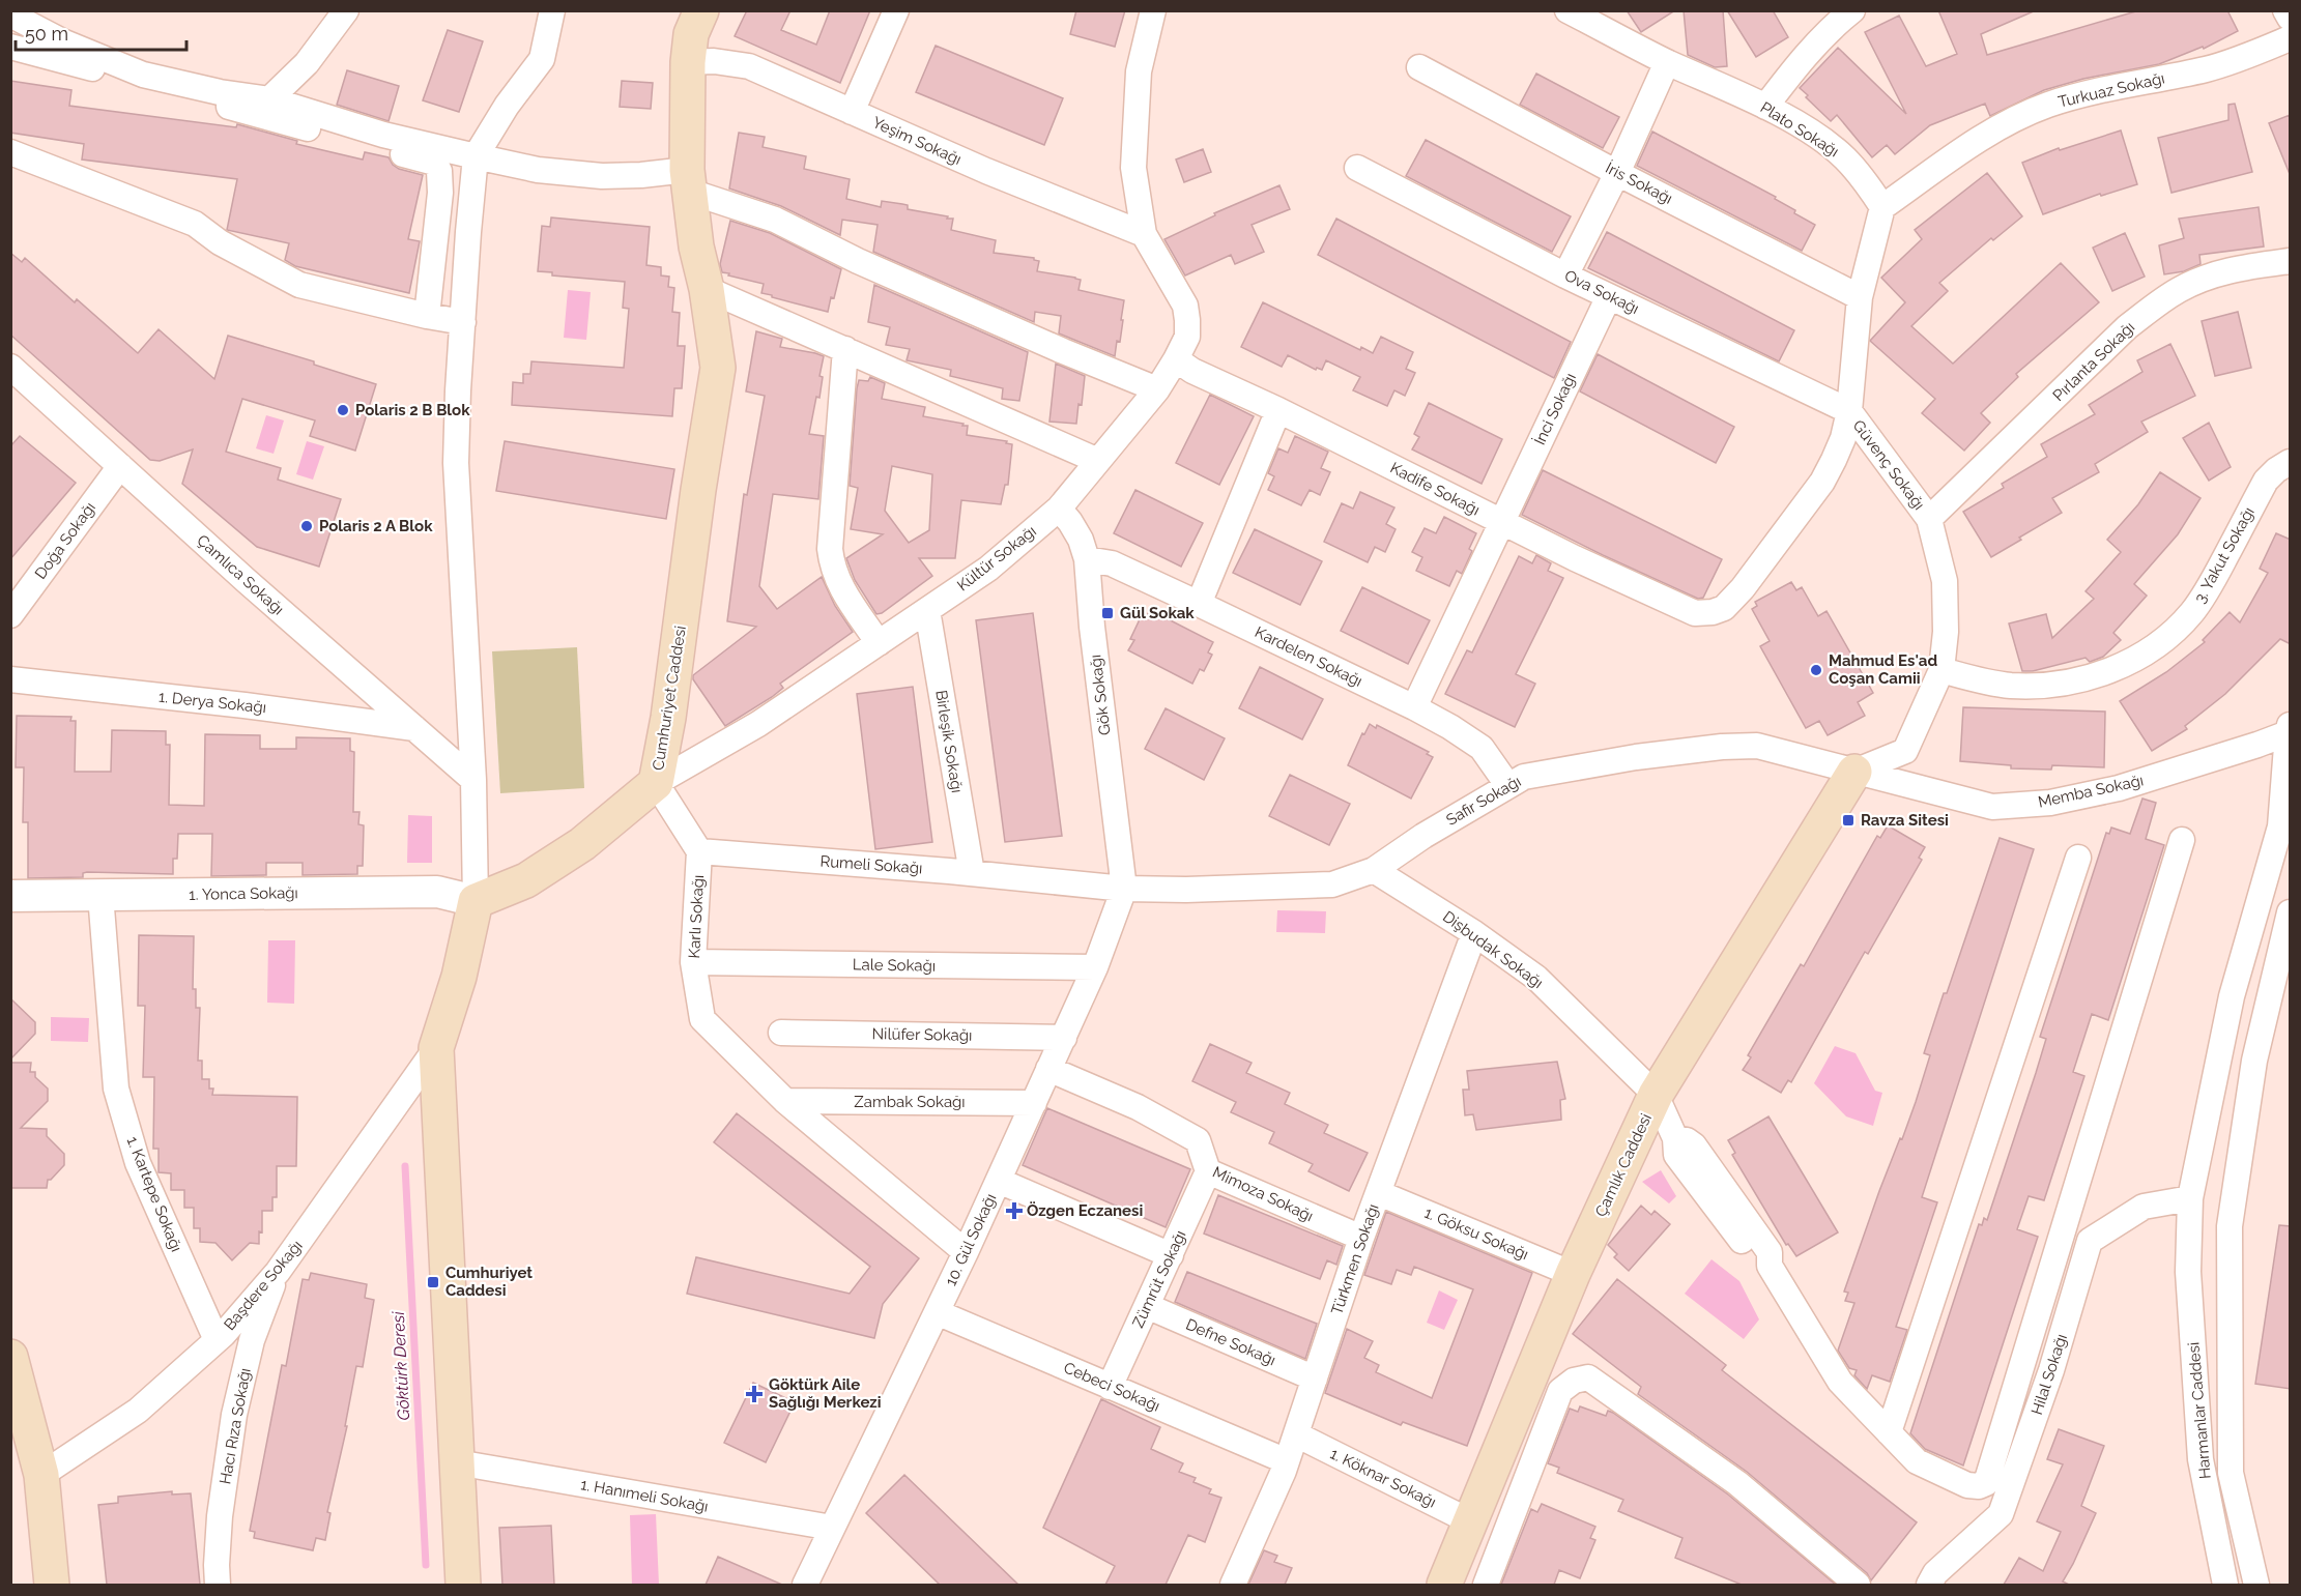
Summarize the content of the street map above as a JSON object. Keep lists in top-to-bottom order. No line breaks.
{"streets":{"main road":["Cumhuriyet Caddesi","Çamlık Caddesi"],"street":["Turkuaz Sokağı","Plato Sokağı","Yeşim Sokağı","İris Sokağı","Ova Sokağı","Pırlanta Sokağı","İnci Sokağı","Güvenç Sokağı","Kadife Sokağı","Doğa Sokağı","3. Yakut Sokağı","Kültür Sokağı","Çamlıca Sokağı","Kardelen Sokağı","Gök Sokağı","1. Derya Sokağı","Birleşik Sokağı","Memba Sokağı","Safir Sokağı","Rumeli Sokağı","1. Yonca Sokağı","Karlı Sokağı","Dişbudak Sokağı","Lale Sokağı","Nilüfer Sokağı","Zambak Sokağı","1. Kartepe Sokağı","Mimoza Sokağı","1. Göksu Sokağı","10. Gül Sokağı","Türkmen Sokağı","Zümrüt Sokağı","Başdere Sokağı","Defne Sokağı","Hilal Sokağı","Cebeci Sokağı","Harmanlar Caddesi","Hacı Rıza Sokağı","1. Köknar Sokağı","1. Hanımeli Sokağı"]},"crossings":[["Turkuaz Sokağı","Plato Sokağı"],["Yeşim Sokağı","Kültür Sokağı"],["Yeşim Sokağı","Cumhuriyet Caddesi"],["Ova Sokağı","İnci Sokağı"],["Ova Sokağı","Güvenç Sokağı"],["Ova Sokağı","Kadife Sokağı"],["Pırlanta Sokağı","Güvenç Sokağı"],["İnci Sokağı","Kadife Sokağı"],["İnci Sokağı","Kardelen Sokağı"],["Güvenç Sokağı","Kadife Sokağı"],["Güvenç Sokağı","3. Yakut Sokağı"],["Güvenç Sokağı","Memba Sokağı"],["Güvenç Sokağı","Safir Sokağı"],["Güvenç Sokağı","Çamlık Caddesi"],["Kadife Sokağı","Kültür Sokağı"],["Doğa Sokağı","Çamlıca Sokağı"],["Kültür Sokağı","Gök Sokağı"],["Kültür Sokağı","Cumhuriyet Caddesi"],["Kültür Sokağı","Birleşik Sokağı"],["Çamlıca Sokağı","1. Derya Sokağı"],["Kardelen Sokağı","Gök Sokağı"],["Kardelen Sokağı","Safir Sokağı"],["Gök Sokağı","Safir Sokağı"],["Gök Sokağı","Rumeli Sokağı"],["Gök Sokağı","10. Gül Sokağı"],["Cumhuriyet Caddesi","1. Yonca Sokağı"],["Birleşik Sokağı","Rumeli Sokağı"],["Memba Sokağı","Safir Sokağı"],["Memba Sokağı","Çamlık Caddesi"],["Memba Sokağı","Harmanlar Caddesi"],["Safir Sokağı","Rumeli Sokağı"],["Safir Sokağı","Dişbudak Sokağı"],["Safir Sokağı","Çamlık Caddesi"],["Safir Sokağı","10. Gül Sokağı"],["Rumeli Sokağı","Karlı Sokağı"],["Rumeli Sokağı","10. Gül Sokağı"],["1. Yonca Sokağı","1. Kartepe Sokağı"],["Karlı Sokağı","Lale Sokağı"],["Karlı Sokağı","Zambak Sokağı"],["Dişbudak Sokağı","Çamlık Caddesi"],["Dişbudak Sokağı","Türkmen Sokağı"],["Lale Sokağı","10. Gül Sokağı"],["Nilüfer Sokağı","10. Gül Sokağı"],["Zambak Sokağı","10. Gül Sokağı"],["Çamlık Caddesi","1. Göksu Sokağı"],["Çamlık Caddesi","1. Köknar Sokağı"],["1. Kartepe Sokağı","Başdere Sokağı"],["Mimoza Sokağı","10. Gül Sokağı"],["Mimoza Sokağı","Türkmen Sokağı"],["Mimoza Sokağı","Zümrüt Sokağı"],["1. Göksu Sokağı","Türkmen Sokağı"],["10. Gül Sokağı","Cebeci Sokağı"],["10. Gül Sokağı","1. Hanımeli Sokağı"],["Türkmen Sokağı","Defne Sokağı"],["Türkmen Sokağı","Cebeci Sokağı"],["Türkmen Sokağı","1. Köknar Sokağı"],["Zümrüt Sokağı","Defne Sokağı"],["Zümrüt Sokağı","Cebeci Sokağı"],["Başdere Sokağı","Hacı Rıza Sokağı"],["Hilal Sokağı","Harmanlar Caddesi"]],"water":["Göktürk Deresi"],"places":{"other":["Polaris 2 B Blok","Polaris 2 A Blok","Mahmud Es'ad Coşan Camii"],"transit":["Gül Sokak","Ravza Sitesi","Cumhuriyet Caddesi"],"health":["Özgen Eczanesi","Göktürk Aile Sağlığı Merkezi"]},"scale_bar":"50 m"}
